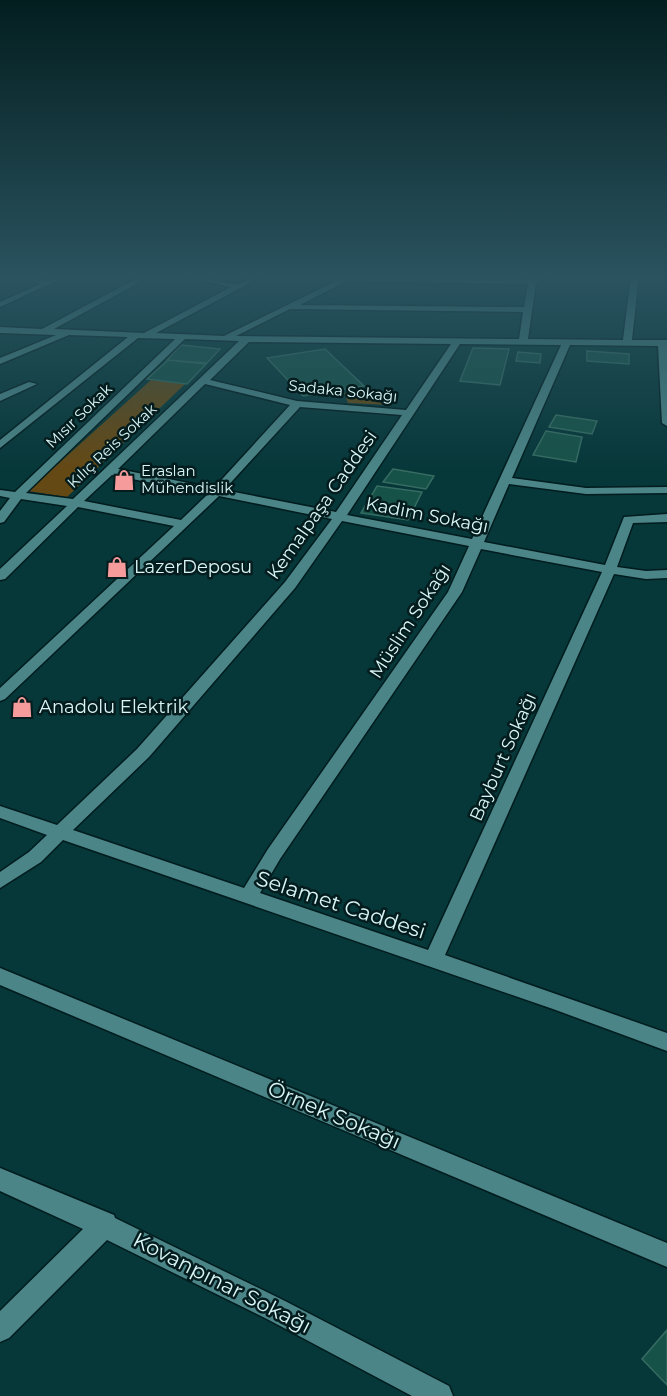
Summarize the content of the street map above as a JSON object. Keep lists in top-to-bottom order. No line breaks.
{"streets":{"street":["Sadaka Sokağı","Mısır Sokak","Kılıç Reis Sokak","Kemalpaşa Caddesi","Kadim Sokağı","Müslim Sokağı","Bayburt Sokağı","Selamet Caddesi","Örnek Sokağı","Kovanpınar Sokağı"]},"crossings":[["Sadaka Sokağı","Kılıç Reis Sokak"],["Sadaka Sokağı","Kemalpaşa Caddesi"],["Kılıç Reis Sokak","Kadim Sokağı"],["Kemalpaşa Caddesi","Kadim Sokağı"],["Kemalpaşa Caddesi","Selamet Caddesi"],["Kadim Sokağı","Müslim Sokağı"],["Kadim Sokağı","Bayburt Sokağı"],["Müslim Sokağı","Selamet Caddesi"],["Bayburt Sokağı","Selamet Caddesi"]],"places":{"shop":["Eraslan Mühendislik","LazerDeposu","Anadolu Elektrik"]}}
